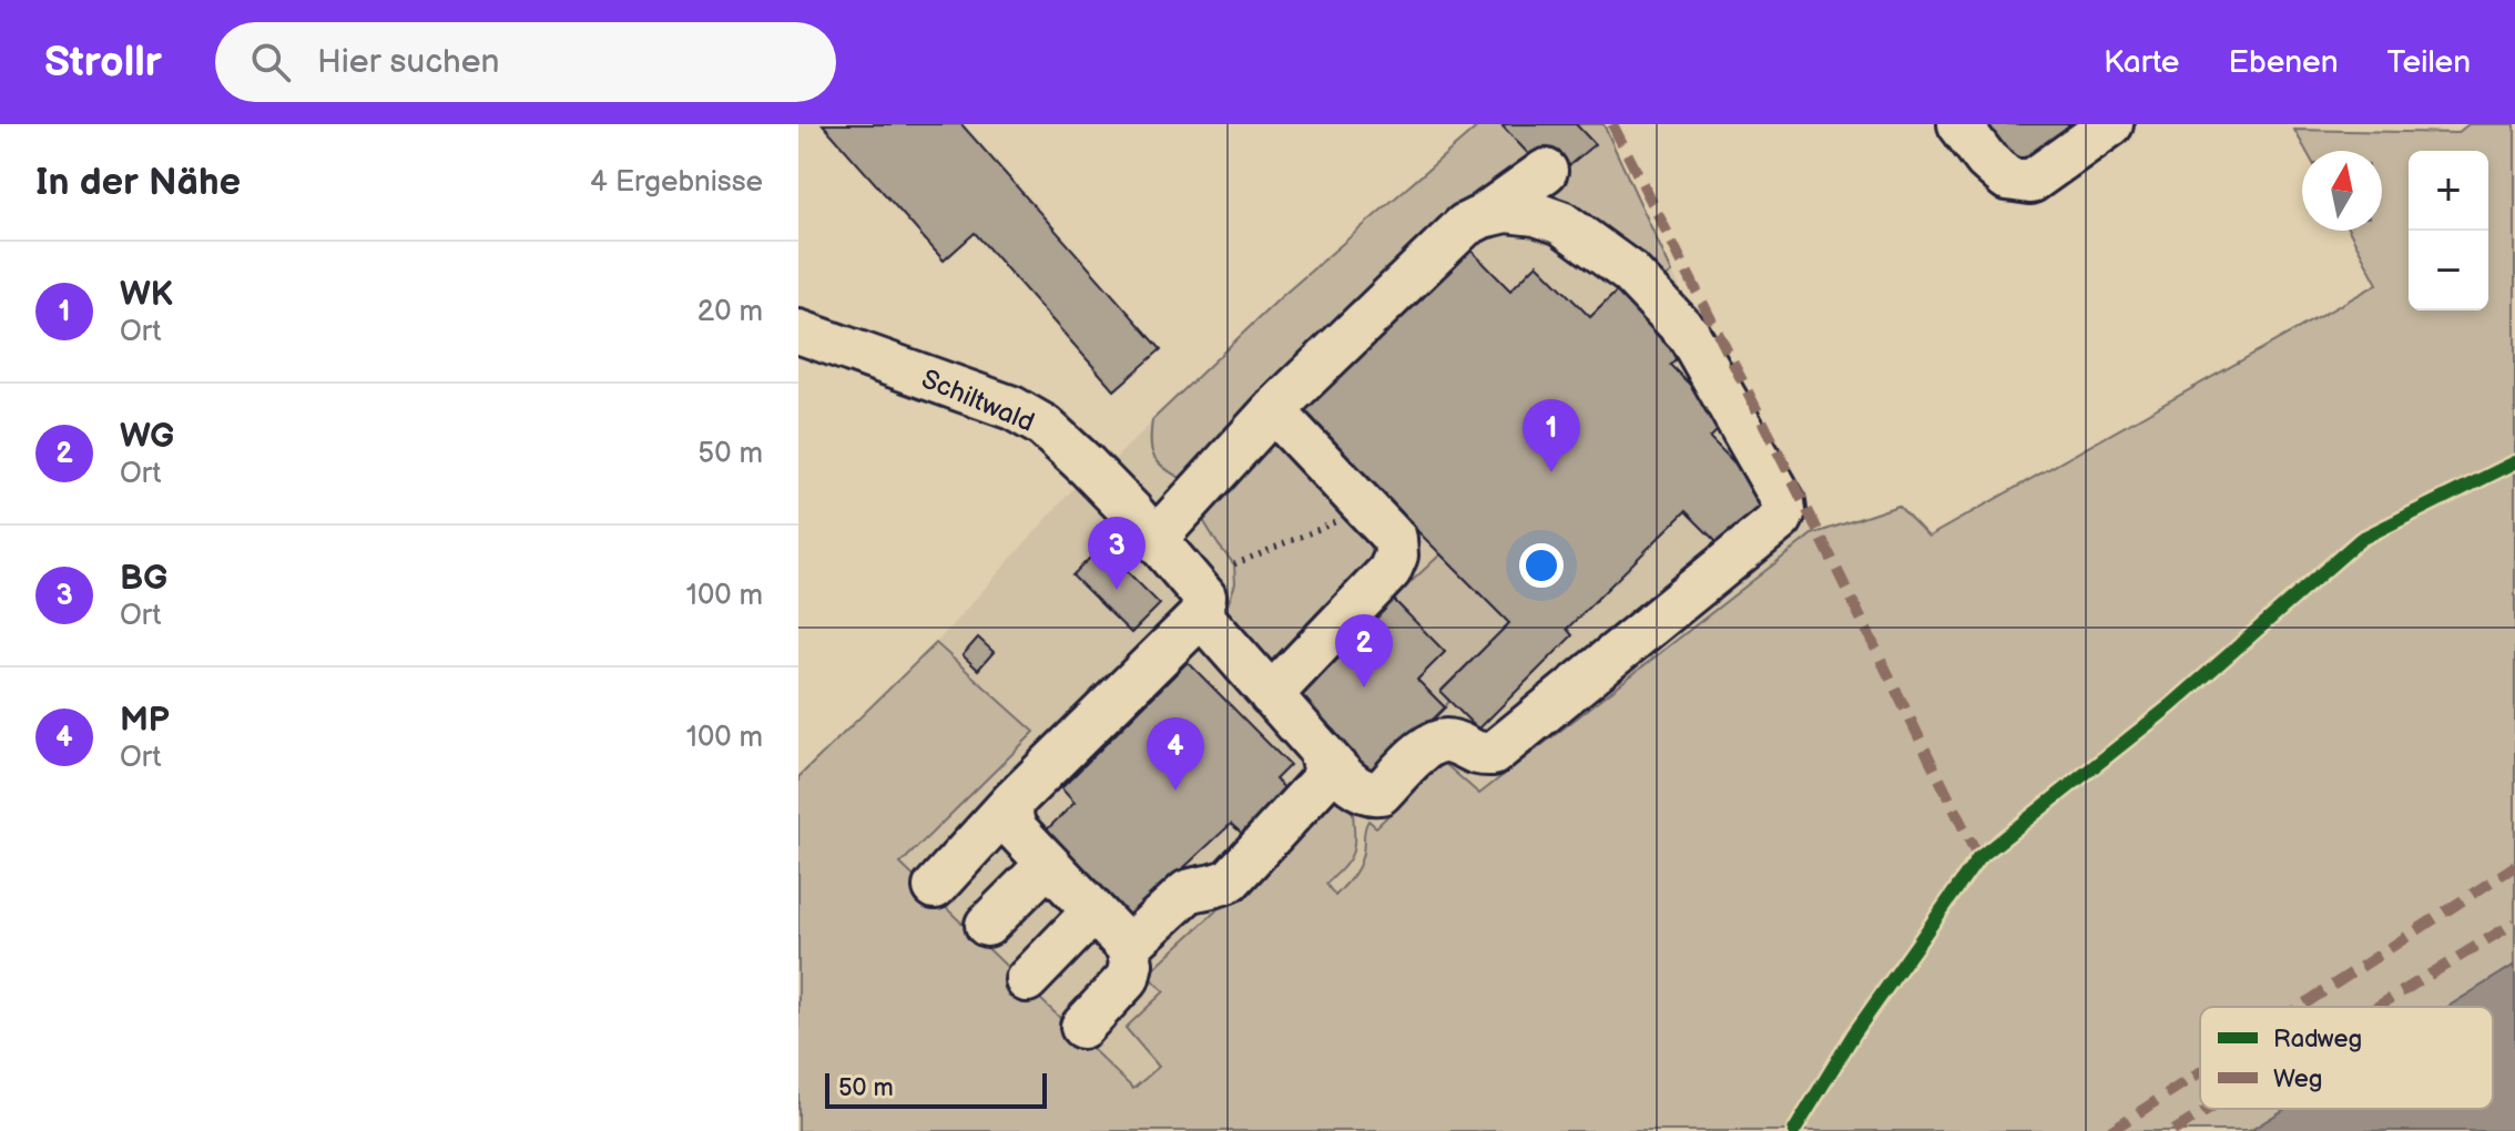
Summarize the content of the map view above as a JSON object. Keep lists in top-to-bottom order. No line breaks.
{"streets":{"lane":["Schiltwald"]},"legend":["Radweg","Weg"],"scale_bar":"50 m","north":"top","page":{"header":"Strollr","search":"Hier suchen","nav":["Karte","Ebenen","Teilen"],"heading":["In der Nähe","4 Ergebnisse"],"map_buttons":["+","−"],"list":[{"mark":"1","name":"WK","note":"Ort","value":"20 m"},{"mark":"2","name":"WG","note":"Ort","value":"50 m"},{"mark":"3","name":"BG","note":"Ort","value":"100 m"},{"mark":"4","name":"MP","note":"Ort","value":"100 m"}],"pins":["1","3","2","4"],"scale":"50 m"}}
